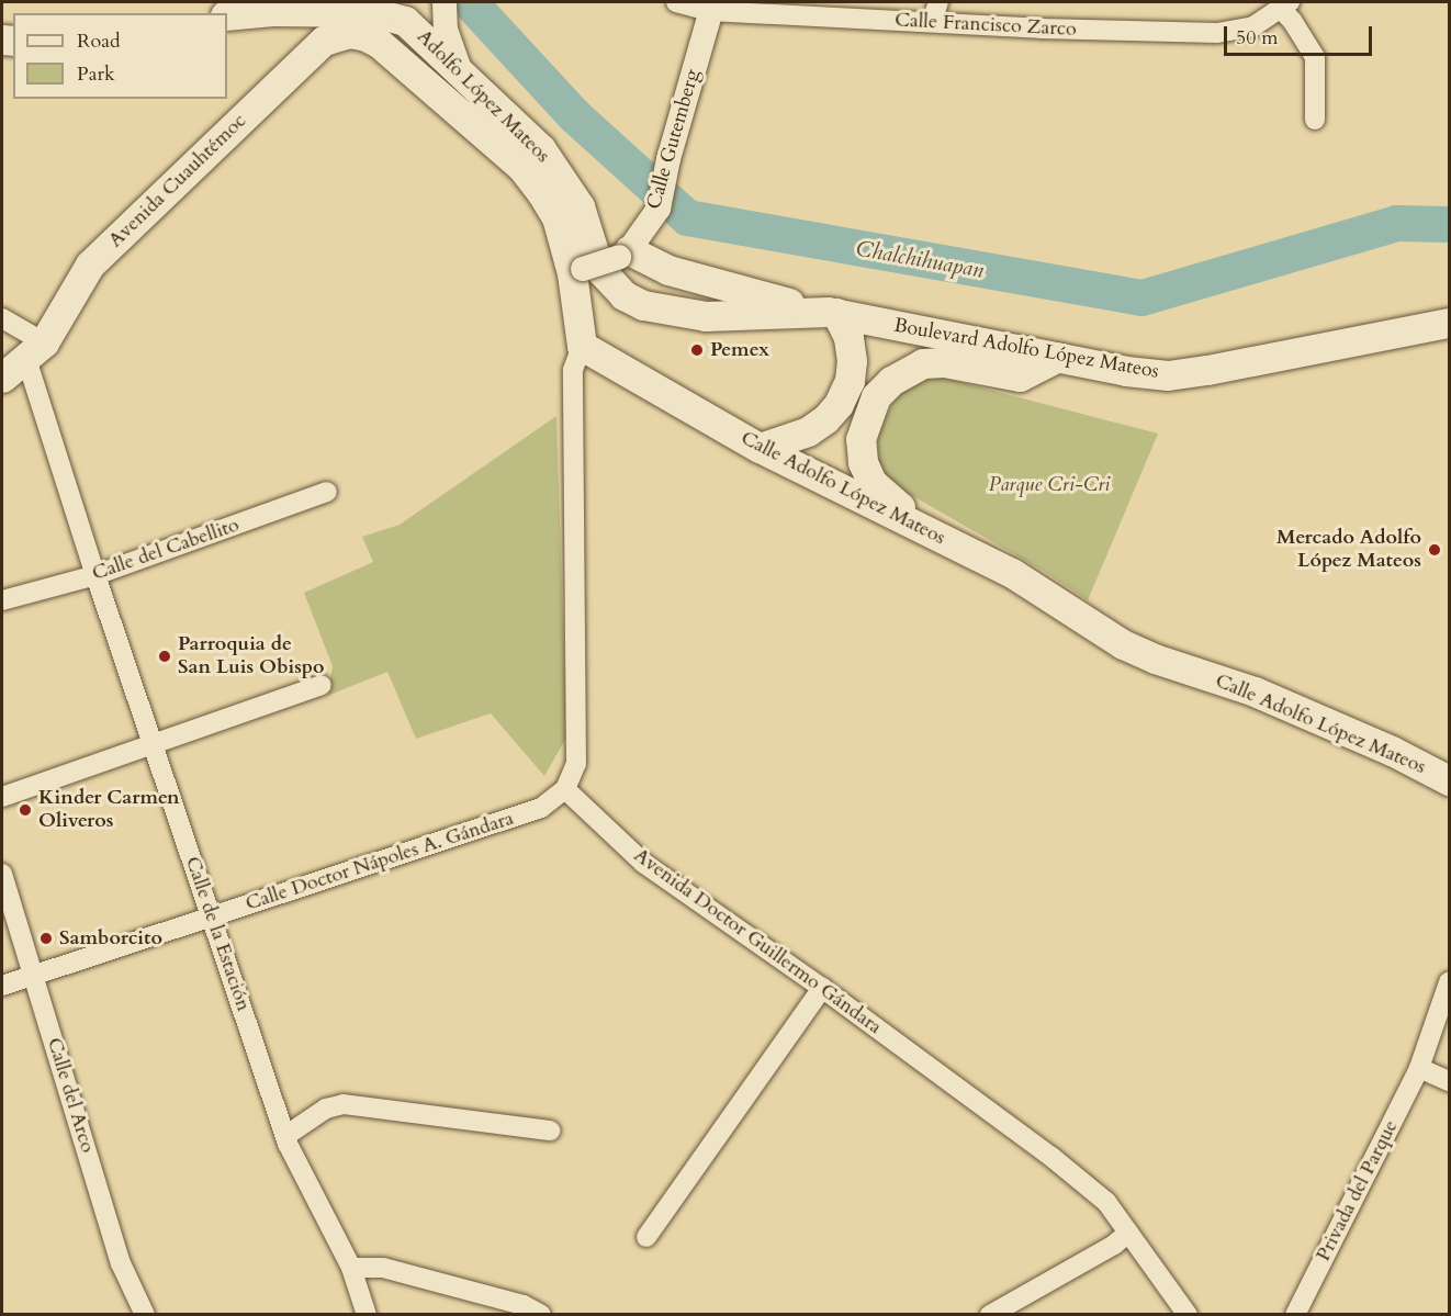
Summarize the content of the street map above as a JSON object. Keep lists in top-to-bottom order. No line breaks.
{"streets":{"main road":["Adolfo López Mateos","Avenida Cuauhtémoc","Boulevard Adolfo López Mateos","Calle Adolfo López Mateos"],"street":["Calle Francisco Zarco","Calle Gutemberg","Calle del Cabellito","Calle Doctor Nápoles A. Gándara","Calle de la Estación","Avenida Doctor Guillermo Gándara","Calle del Arco","Privada del Parque"]},"crossings":[["Calle Francisco Zarco","Calle Gutemberg"],["Adolfo López Mateos","Boulevard Adolfo López Mateos"],["Avenida Cuauhtémoc","Calle de la Estación"],["Calle del Cabellito","Calle de la Estación"],["Calle Doctor Nápoles A. Gándara","Calle de la Estación"],["Calle Doctor Nápoles A. Gándara","Avenida Doctor Guillermo Gándara"],["Calle Doctor Nápoles A. Gándara","Calle del Arco"]],"water":["Chalchihuapan"],"parks":["Parque Cri-Cri"],"places":["Pemex","Mercado Adolfo López Mateos","Parroquia de San Luis Obispo","Kinder Carmen Oliveros","Samborcito"],"legend":["Road","Park"],"scale_bar":"50 m"}
